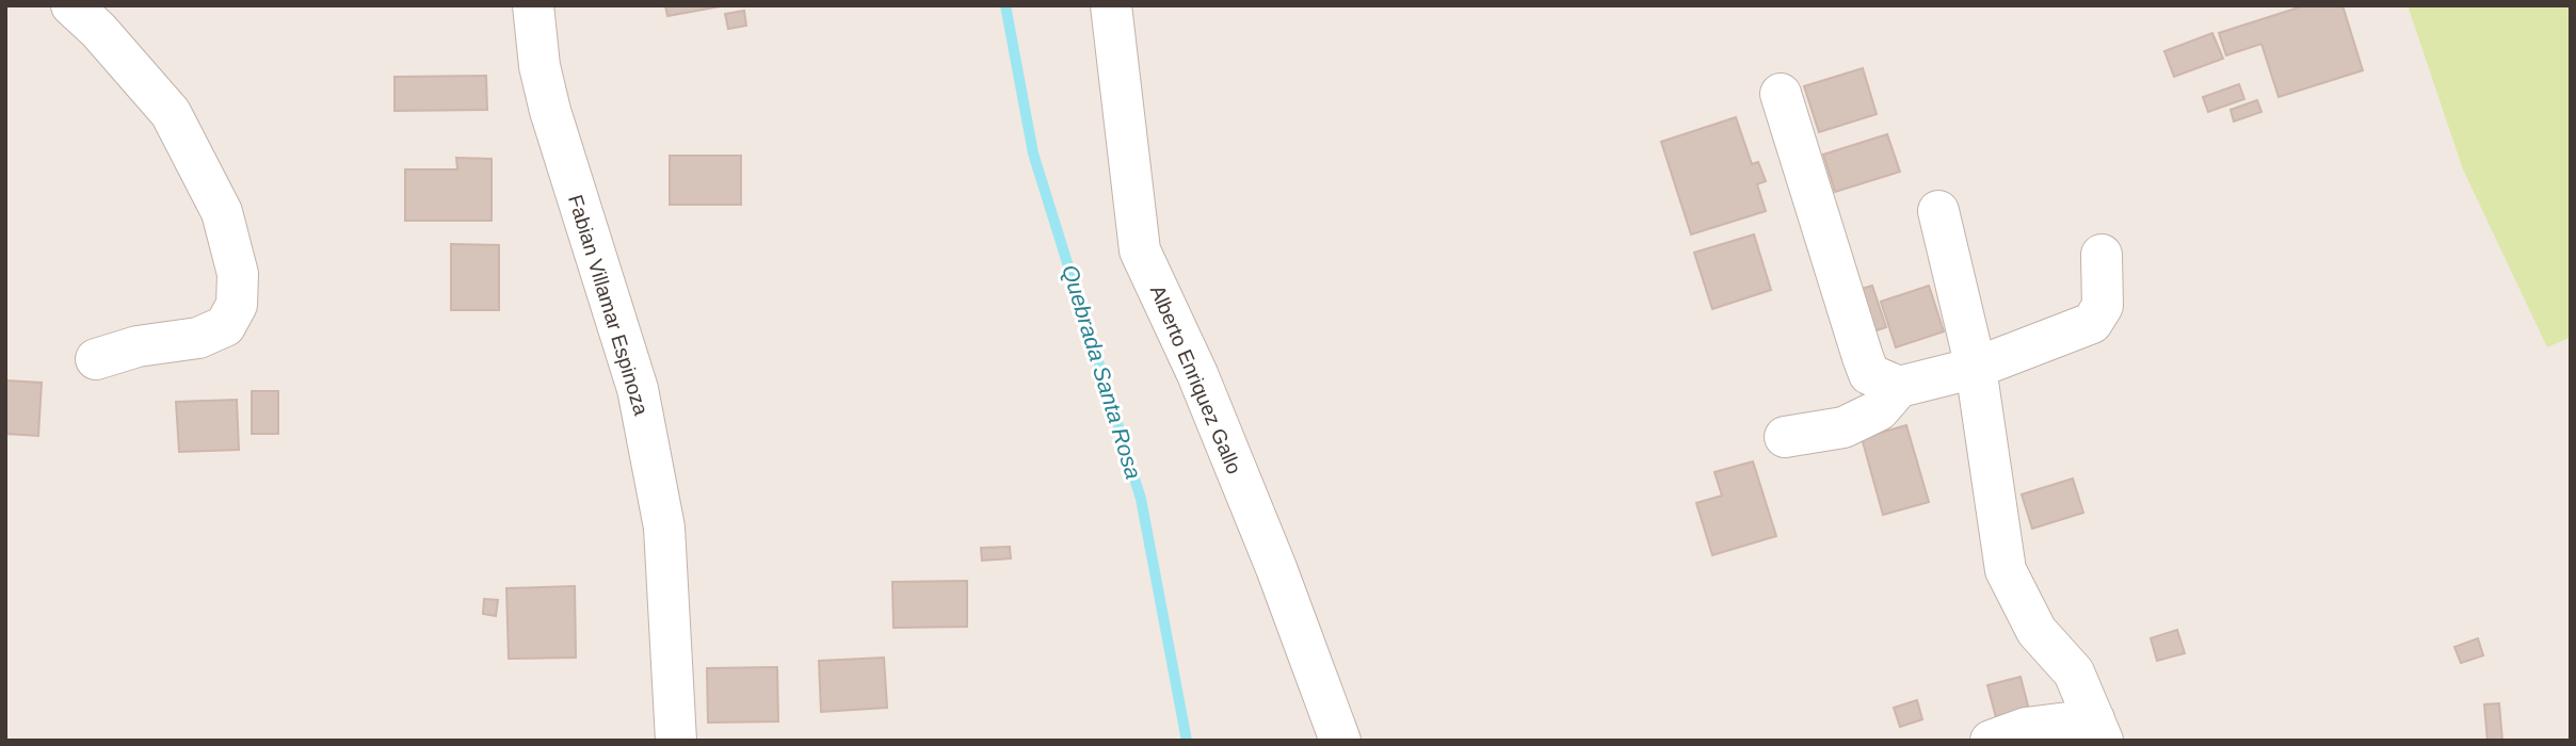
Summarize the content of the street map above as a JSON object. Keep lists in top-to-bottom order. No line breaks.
{"streets":{"street":["Fabian Villamar Espinoza","Alberto Enriquez Gallo"]},"water":["Quebrada Santa Rosa"]}
